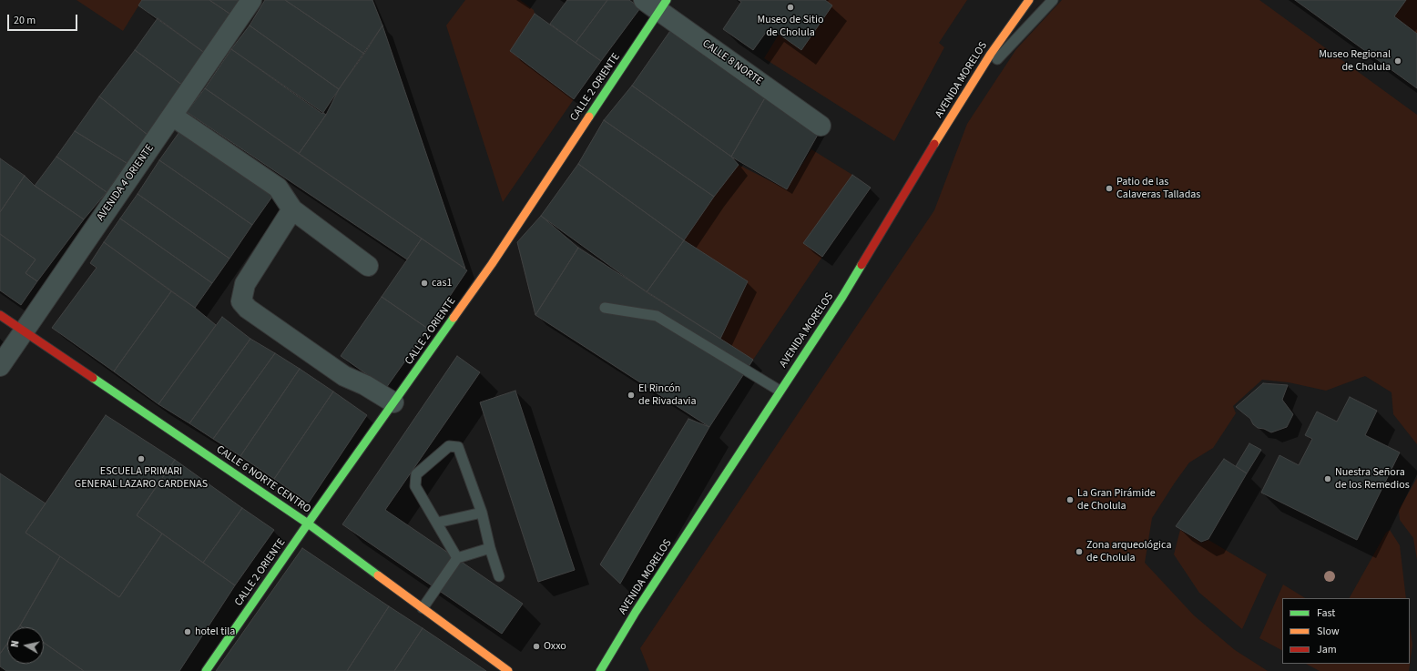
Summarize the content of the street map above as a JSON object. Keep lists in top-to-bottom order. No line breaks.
{"streets":{"street":["CALLE 8 NORTE","AVENIDA MORELOS","CALLE 2 ORIENTE","AVENIDA 4 ORIENTE","CALLE 6 NORTE CENTRO"]},"crossings":[["CALLE 8 NORTE","CALLE 2 ORIENTE"],["CALLE 2 ORIENTE","CALLE 6 NORTE CENTRO"],["AVENIDA 4 ORIENTE","CALLE 6 NORTE CENTRO"]],"places":["Museo de Sitio de Cholula","Museo Regional de Cholula","Patio de las Calaveras Talladas","cas1","El Rincón de Rivadavia","ESCUELA PRIMARI GENERAL LAZARO CARDENAS","Nuestra Señora de los Remedios","La Gran Pirámide de Cholula","Zona arqueológica de Cholula","hotel tila","Oxxo"],"legend":["Fast","Slow","Jam"],"scale_bar":"20 m","north":"left"}
